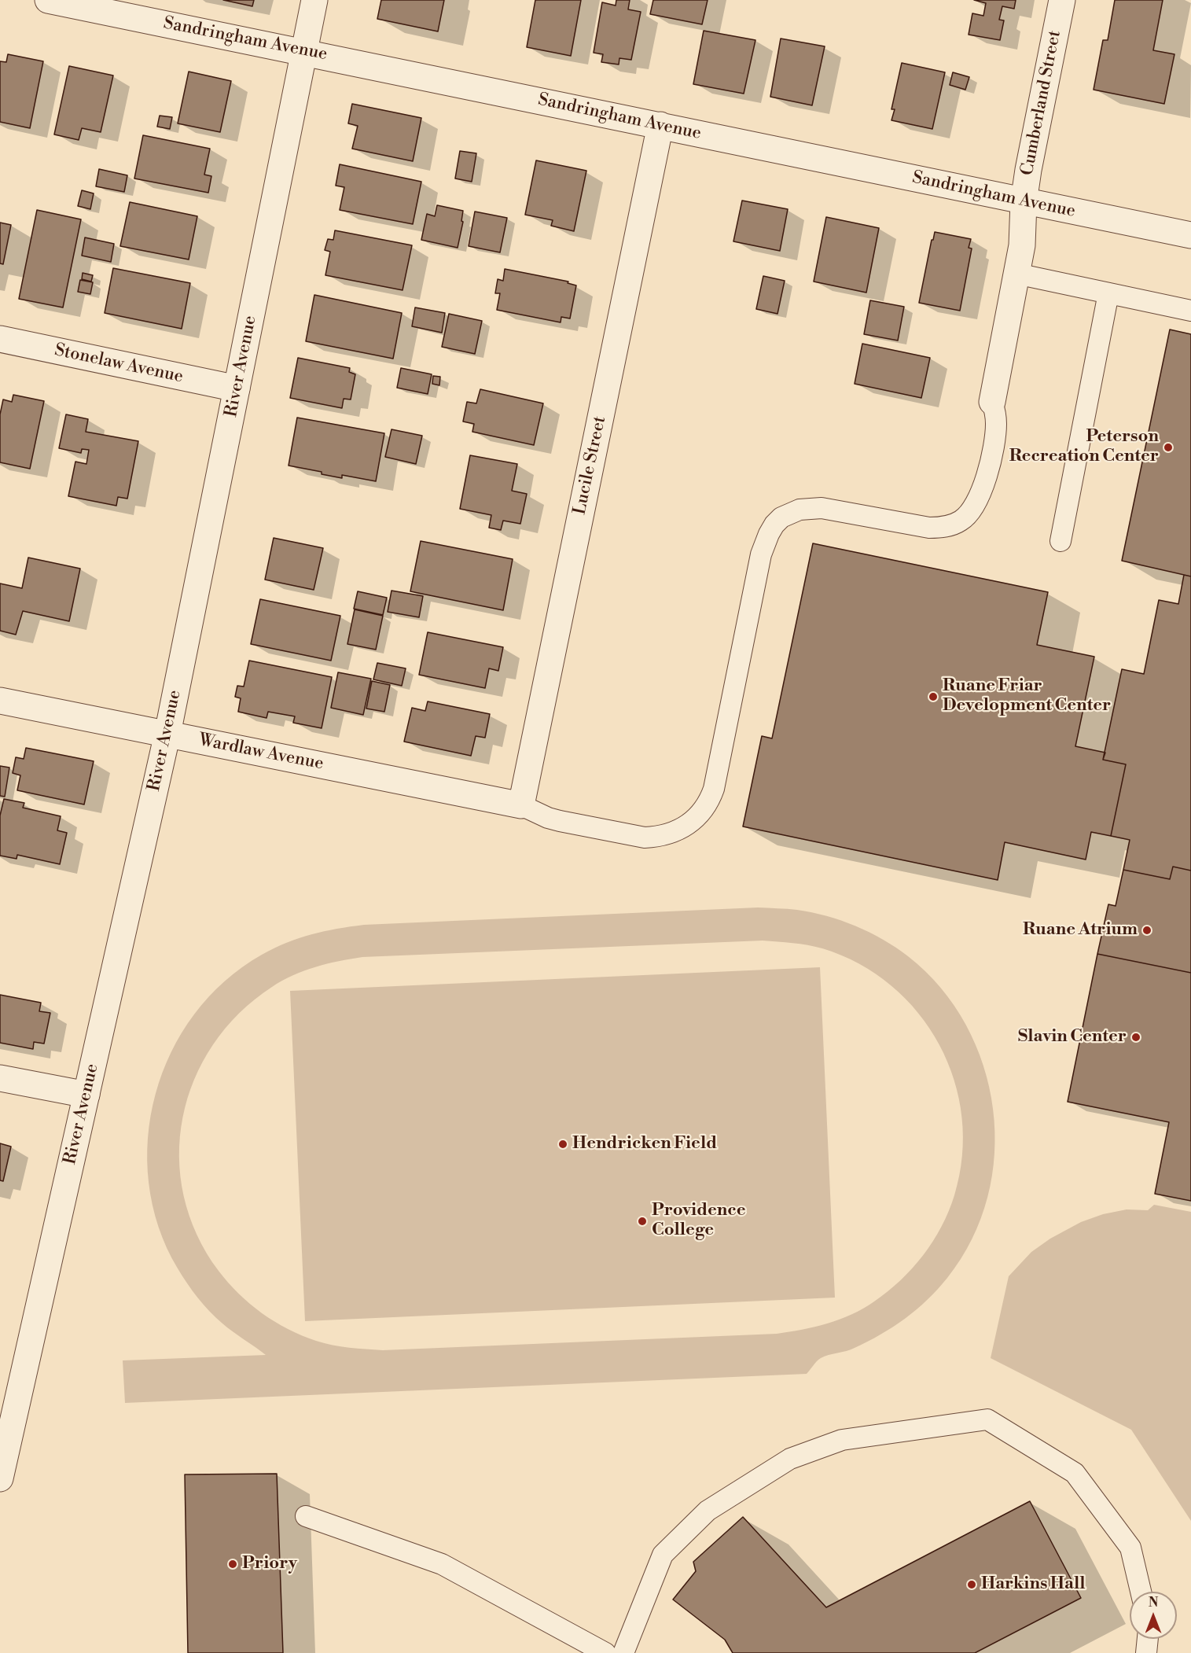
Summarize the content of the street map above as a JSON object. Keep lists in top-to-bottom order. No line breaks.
{"streets":{"street":["Sandringham Avenue","Cumberland Street","Stonelaw Avenue","River Avenue","Lucile Street","Wardlaw Avenue"]},"crossings":[["Sandringham Avenue","Cumberland Street"],["Sandringham Avenue","River Avenue"],["Sandringham Avenue","Lucile Street"],["Stonelaw Avenue","River Avenue"],["River Avenue","Wardlaw Avenue"],["Lucile Street","Wardlaw Avenue"]],"places":["Peterson Recreation Center","Ruane Friar Development Center","Ruane Atrium","Slavin Center","Hendricken Field","Providence College","Priory","Harkins Hall"],"north":"top"}
